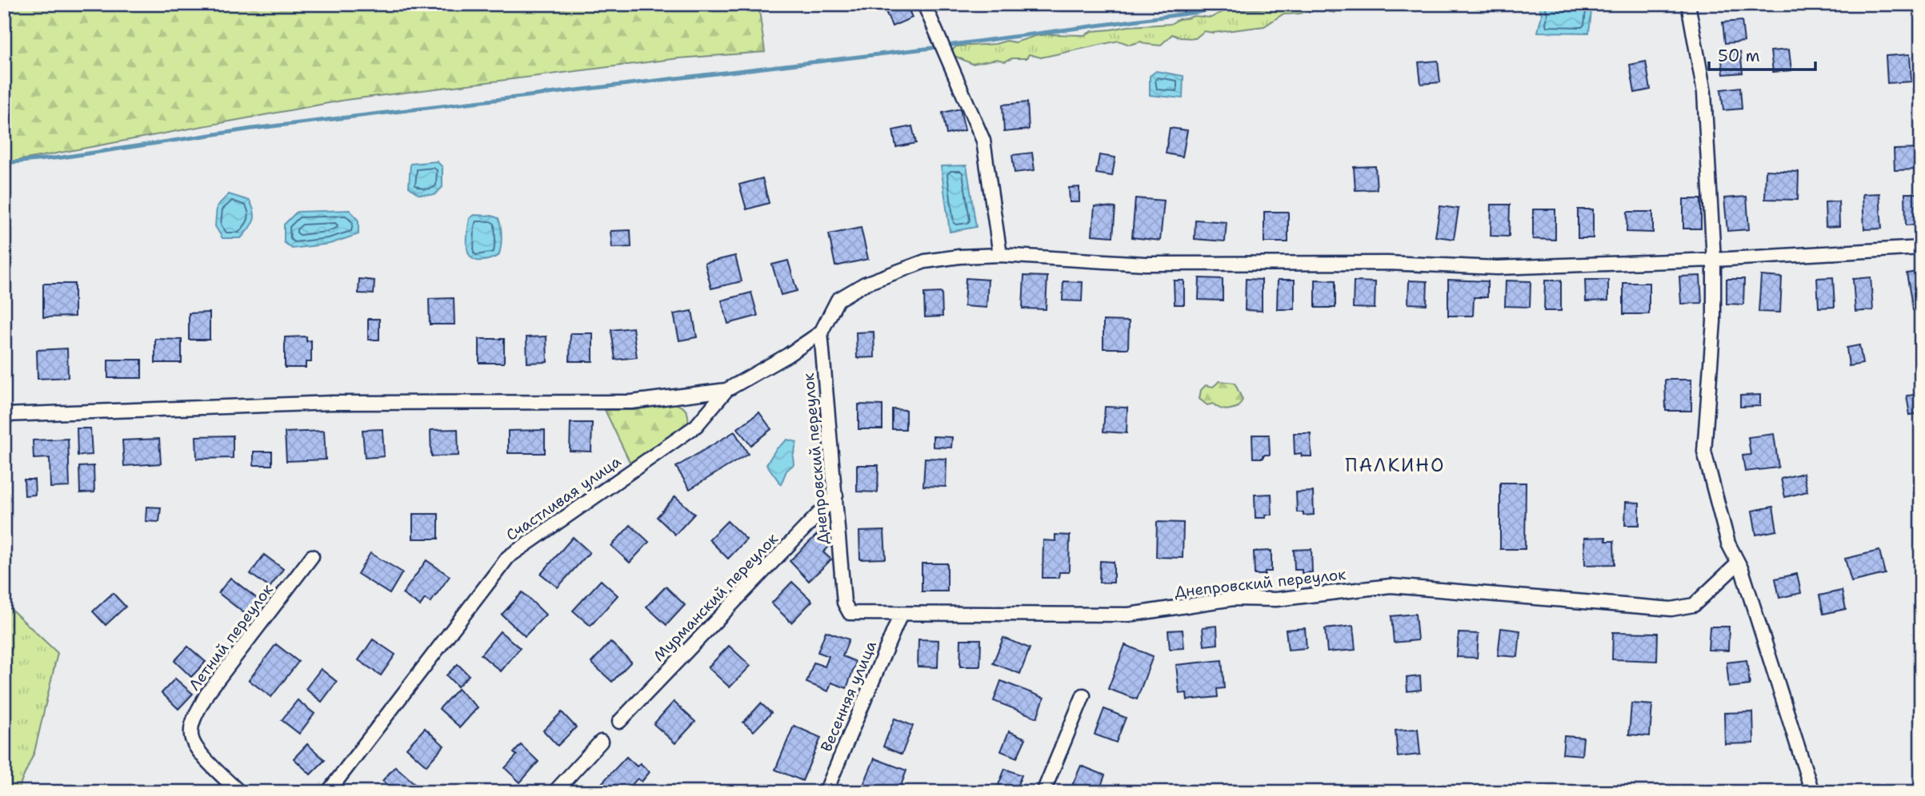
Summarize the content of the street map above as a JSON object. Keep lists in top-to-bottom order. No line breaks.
{"streets":{"street":["Днепровский переулок","Счастливая улица","Мурманский переулок","Летний переулок","Весенняя улица"]},"crossings":[["Днепровский переулок","Счастливая улица"],["Днепровский переулок","Мурманский переулок"],["Днепровский переулок","Весенняя улица"]],"districts":["ПАЛКИНО"],"scale_bar":"50 m"}
